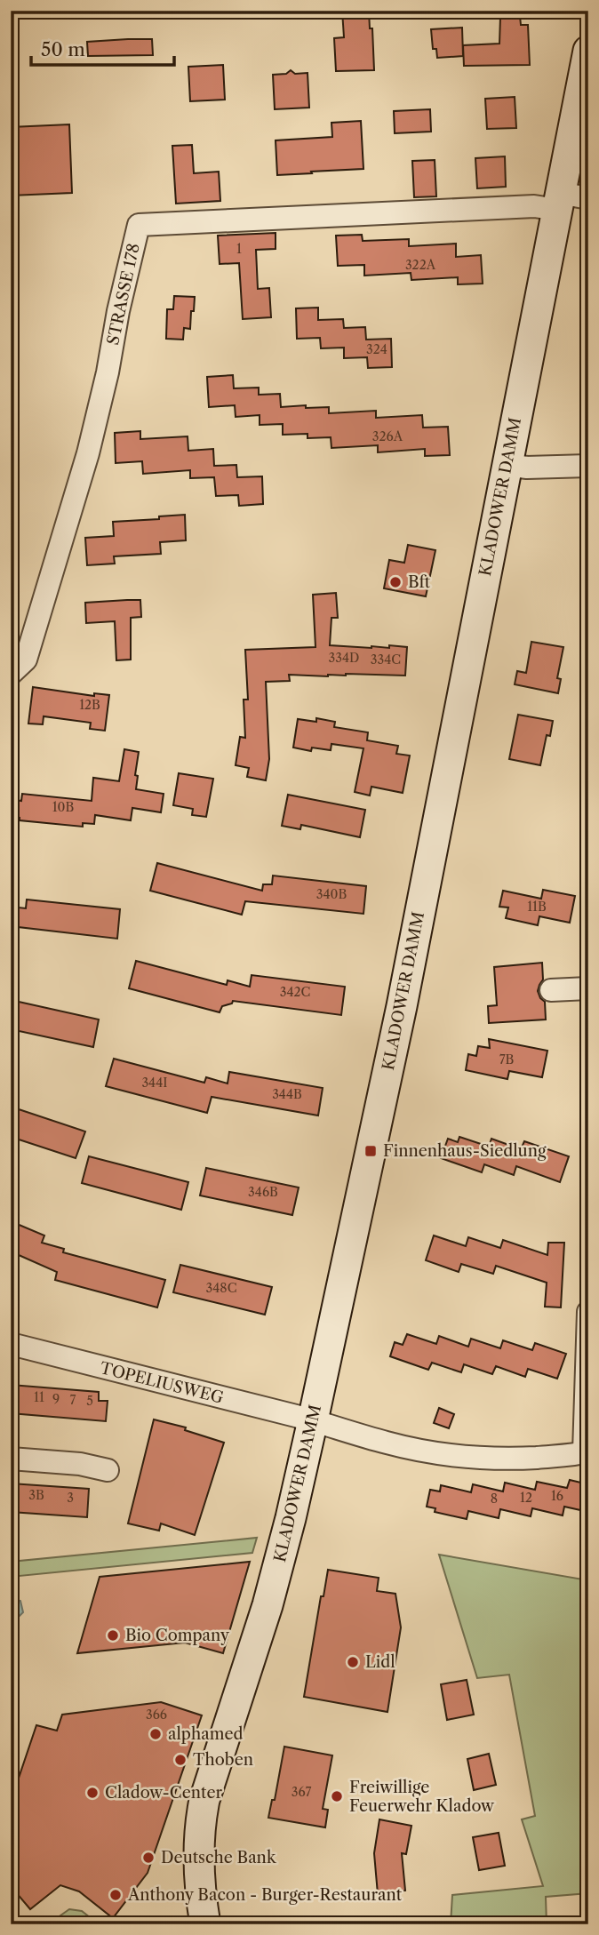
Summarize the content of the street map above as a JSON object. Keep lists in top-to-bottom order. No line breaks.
{"streets":{"main road":["KLADOWER DAMM"],"street":["STRASSE 178","TOPELIUSWEG"]},"crossings":[["STRASSE 178","KLADOWER DAMM"],["KLADOWER DAMM","TOPELIUSWEG"]],"places":{"other":["Bft","Bio Company","Lidl","alphamed","Thoben","Cladow-Center","Freiwillige Feuerwehr Kladow","Deutsche Bank","Anthony Bacon - Burger-Restaurant"],"transit":["Finnenhaus-Siedlung"]},"house_numbers":["1","322A","324","326A","334D","334C","12B","10B","340B","11B","342C","7B","344I","344B","346B","348C","11","9","7","5","3B","16","3","12","8","366","367"],"scale_bar":"50 m"}
